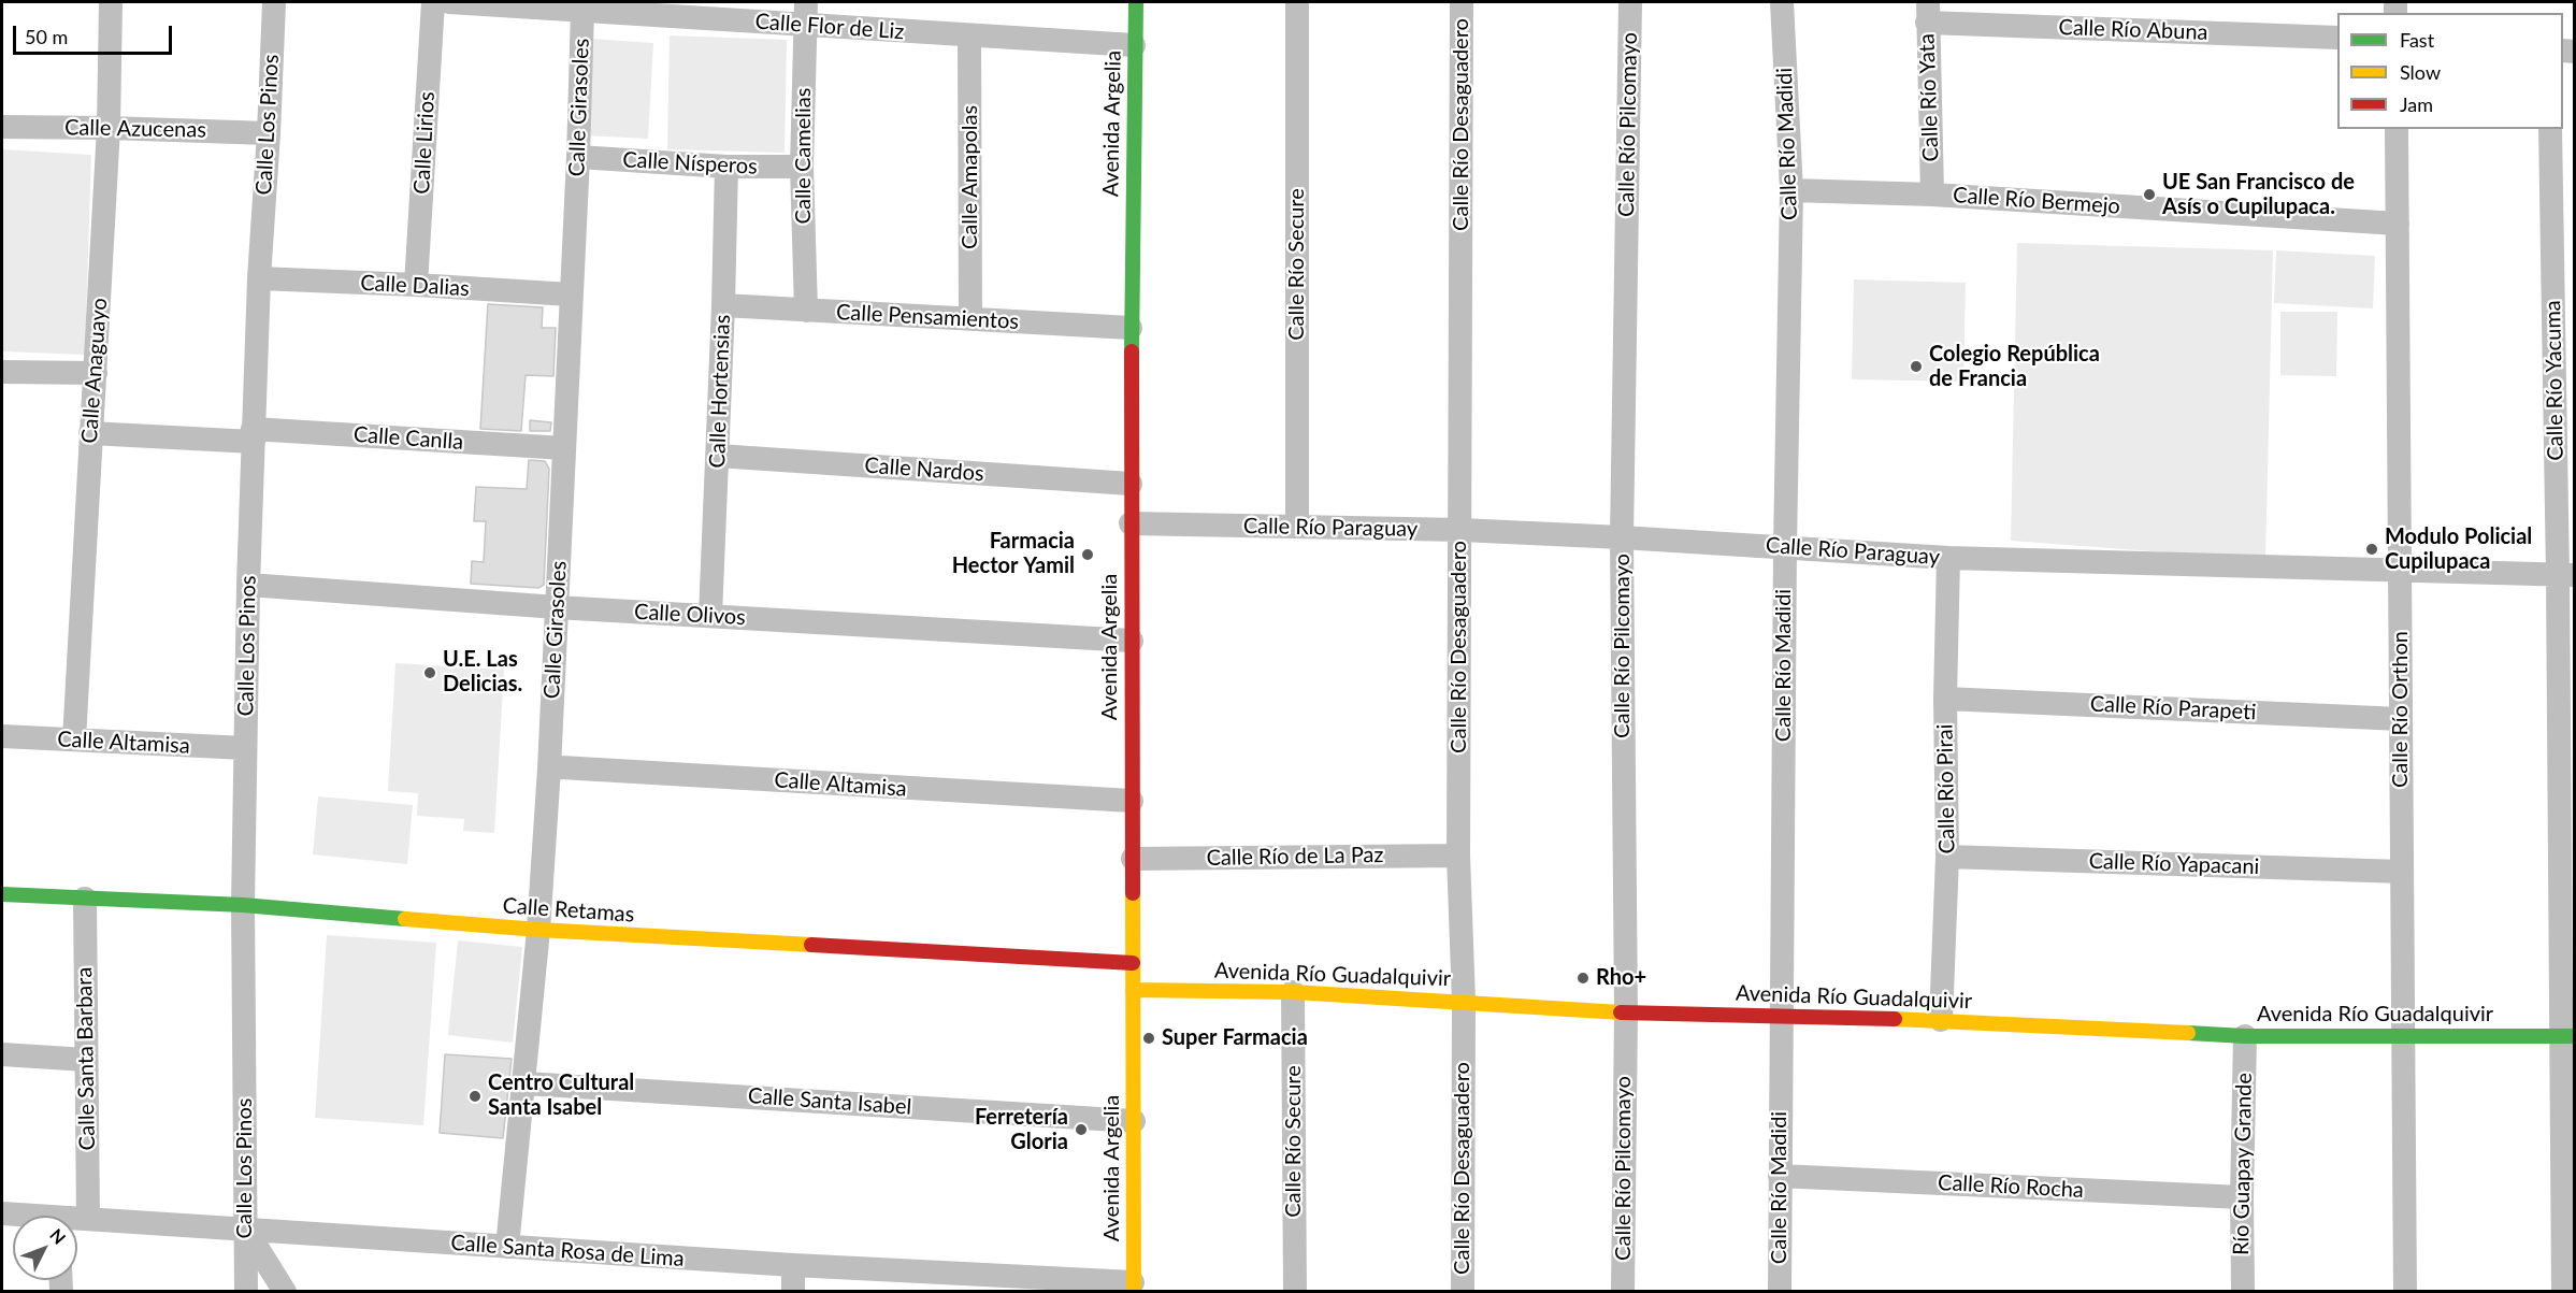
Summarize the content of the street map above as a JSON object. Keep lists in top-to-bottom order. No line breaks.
{"streets":{"street":["Calle Flor de Liz","Calle Río Abuna","Calle Río Yata","Calle Girasoles","Avenida Argelia","Calle Los Pinos","Calle Río Desaguadero","Calle Río Pilcomayo","Calle Azucenas","Calle Lirios","Calle Río Madidi","Calle Camelias","Calle Nísperos","Calle Amapolas","Calle Río Bermejo","Calle Río Secure","Calle Dalias","Calle Pensamientos","Calle Anaguayo","Calle Río Yacuma","Calle Hortensias","Calle Canlla","Calle Nardos","Calle Río Paraguay","Calle Olivos","Calle Río Parapeti","Calle Río Orthon","Calle Altamisa","Calle Río Pirai","Calle Río de La Paz","Calle Río Yapacani","Calle Retamas","Avenida Río Guadalquivir","Calle Santa Barbara","Calle Santa Isabel","Río Guapay Grande","Calle Río Rocha","Calle Santa Rosa de Lima"]},"crossings":[["Calle Flor de Liz","Calle Girasoles"],["Calle Flor de Liz","Avenida Argelia"],["Calle Flor de Liz","Calle Camelias"],["Calle Flor de Liz","Calle Amapolas"],["Calle Río Abuna","Calle Río Yata"],["Calle Río Yata","Calle Río Bermejo"],["Calle Girasoles","Calle Nísperos"],["Calle Girasoles","Calle Dalias"],["Calle Girasoles","Calle Canlla"],["Calle Girasoles","Calle Olivos"],["Calle Girasoles","Calle Altamisa"],["Calle Girasoles","Calle Retamas"],["Calle Girasoles","Calle Santa Isabel"],["Calle Girasoles","Calle Santa Rosa de Lima"],["Avenida Argelia","Calle Pensamientos"],["Avenida Argelia","Calle Nardos"],["Avenida Argelia","Calle Río Paraguay"],["Avenida Argelia","Calle Olivos"],["Avenida Argelia","Calle Altamisa"],["Avenida Argelia","Calle Río de La Paz"],["Avenida Argelia","Calle Retamas"],["Avenida Argelia","Avenida Río Guadalquivir"],["Avenida Argelia","Calle Santa Isabel"],["Avenida Argelia","Calle Santa Rosa de Lima"],["Calle Los Pinos","Calle Azucenas"],["Calle Los Pinos","Calle Dalias"],["Calle Los Pinos","Calle Canlla"],["Calle Los Pinos","Calle Olivos"],["Calle Los Pinos","Calle Altamisa"],["Calle Los Pinos","Calle Retamas"],["Calle Los Pinos","Calle Santa Rosa de Lima"],["Calle Río Desaguadero","Calle Río Paraguay"],["Calle Río Desaguadero","Calle Río de La Paz"],["Calle Río Desaguadero","Avenida Río Guadalquivir"],["Calle Río Pilcomayo","Calle Río Paraguay"],["Calle Río Pilcomayo","Avenida Río Guadalquivir"],["Calle Azucenas","Calle Anaguayo"],["Calle Lirios","Calle Dalias"],["Calle Río Madidi","Calle Río Bermejo"],["Calle Río Madidi","Calle Río Paraguay"],["Calle Río Madidi","Avenida Río Guadalquivir"],["Calle Río Madidi","Calle Río Rocha"],["Calle Camelias","Calle Nísperos"],["Calle Camelias","Calle Pensamientos"],["Calle Nísperos","Calle Hortensias"],["Calle Amapolas","Calle Pensamientos"],["Calle Río Bermejo","Calle Río Orthon"],["Calle Río Secure","Calle Río Paraguay"],["Calle Río Secure","Avenida Río Guadalquivir"],["Calle Pensamientos","Calle Hortensias"],["Calle Anaguayo","Calle Canlla"],["Calle Anaguayo","Calle Altamisa"],["Calle Río Yacuma","Calle Río Paraguay"],["Calle Río Yacuma","Avenida Río Guadalquivir"],["Calle Hortensias","Calle Nardos"],["Calle Hortensias","Calle Olivos"],["Calle Río Paraguay","Calle Río Orthon"],["Calle Río Paraguay","Calle Río Pirai"],["Calle Río Parapeti","Calle Río Orthon"],["Calle Río Parapeti","Calle Río Pirai"],["Calle Río Orthon","Calle Río Yapacani"],["Calle Río Orthon","Avenida Río Guadalquivir"],["Calle Río Pirai","Calle Río Yapacani"],["Calle Río Pirai","Avenida Río Guadalquivir"],["Calle Retamas","Calle Santa Barbara"],["Avenida Río Guadalquivir","Río Guapay Grande"],["Calle Santa Barbara","Calle Santa Rosa de Lima"],["Río Guapay Grande","Calle Río Rocha"]],"places":["UE San Francisco de Asís o Cupilupaca.","Colegio República de Francia","Modulo Policial Cupilupaca","Farmacia Hector Yamil","U.E. Las Delicias.","Rho+","Super Farmacia","Centro Cultural Santa Isabel","Ferretería Gloria"],"legend":["Fast","Slow","Jam"],"scale_bar":"50 m","north":"top right"}
